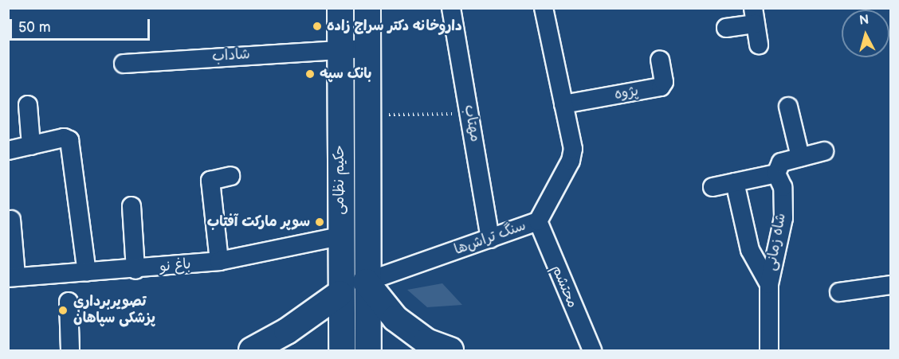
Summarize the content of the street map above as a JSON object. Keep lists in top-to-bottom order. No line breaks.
{"streets":{"main road":["حکیم نظامی"],"street":["شاداب","پژوه","مهتاب","سنگ تراش‌ها","شاه زمانی","باغ نو","محتشم"]},"crossings":[["شاداب","حکیم نظامی"],["پژوه","سنگ تراش‌ها"],["مهتاب","سنگ تراش‌ها"],["حکیم نظامی","سنگ تراش‌ها"],["حکیم نظامی","باغ نو"],["سنگ تراش‌ها","محتشم"]],"places":["داروخانه دکتر سراج زاده","بانک سپه","سوپر مارکت آفتاب","تصویربرداری پزشکی سپاهان"],"scale_bar":"50 m","north":"top"}
